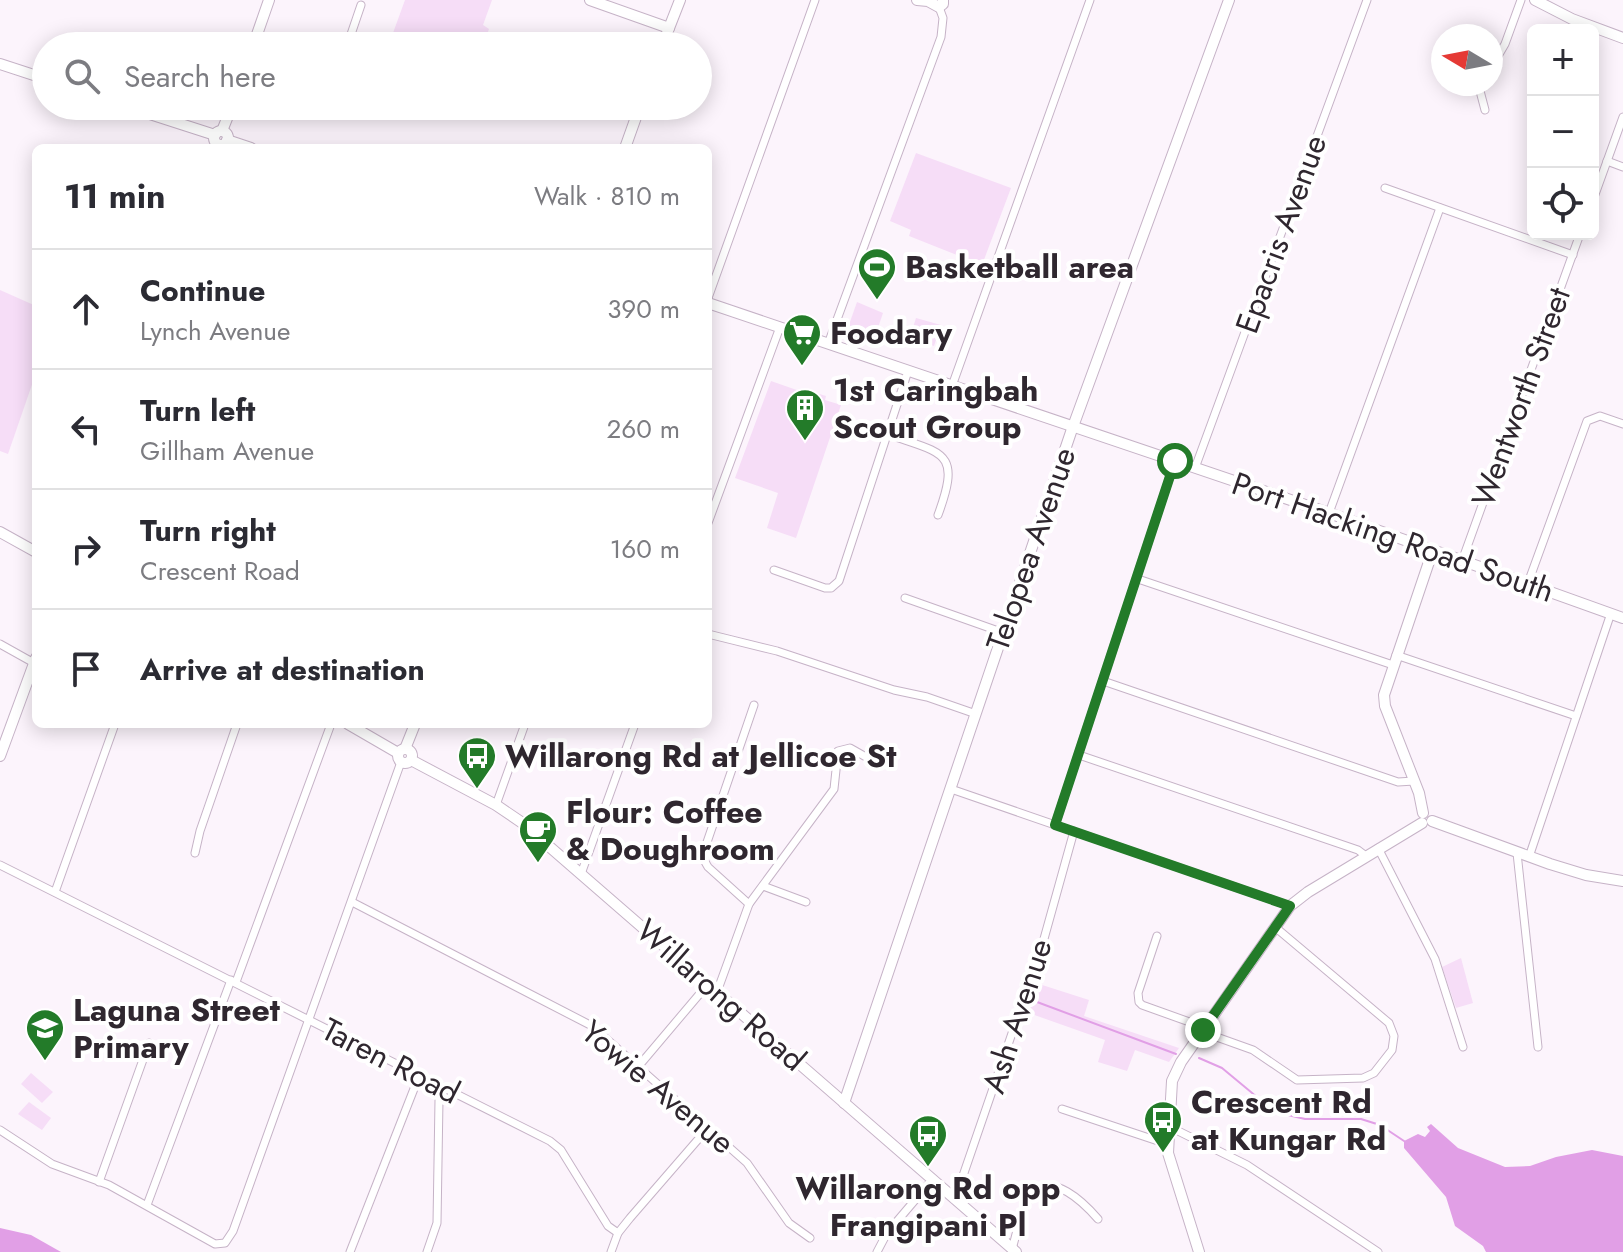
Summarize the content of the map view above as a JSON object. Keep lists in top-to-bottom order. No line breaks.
{"streets":{"street":["Epacris Avenue","Wentworth Street","Port Hacking Road South","Telopea Avenue","Willarong Road","Ash Avenue","Taren Road","Yowie Avenue"]},"crossings":[["Epacris Avenue","Port Hacking Road South"],["Wentworth Street","Port Hacking Road South"],["Port Hacking Road South","Telopea Avenue"],["Telopea Avenue","Willarong Road"],["Willarong Road","Ash Avenue"]],"places":{"sports":["Basketball area"],"supermarket":["Foodary"],"building":["1st Caringbah Scout Group"],"bus stop":["Willarong Rd at Jellicoe St","Crescent Rd at Kungar Rd","Willarong Rd opp Frangipani Pl"],"cafe":["Flour: Coffee & Doughroom"],"school or university":["Laguna Street Primary"]},"north":"left","page":{"map_buttons":["+","−"],"search":"Search here","heading":["11 min","Walk · 810 m"],"list":[["Continue","Lynch Avenue","390 m"],["Turn left","Gillham Avenue","260 m"],["Turn right","Crescent Road","160 m"],"Arrive at destination"]}}
